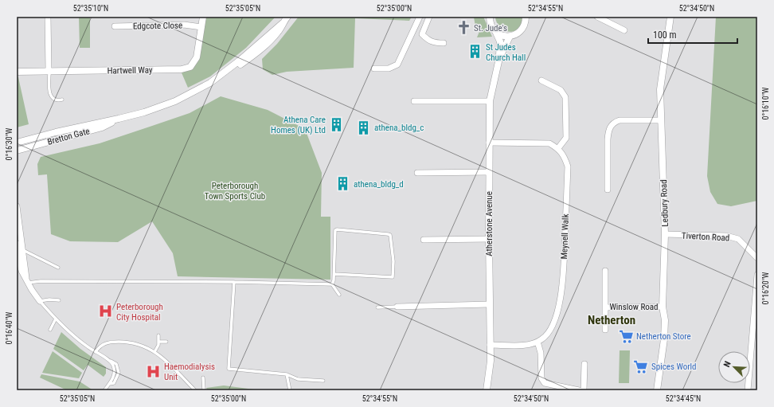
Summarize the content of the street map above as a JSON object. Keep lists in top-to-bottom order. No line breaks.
{"streets":{"street":["Edgcote Close","Hartwell Way","Bretton Gate","Ledbury Road","Atherstone Avenue","Meynell Walk","Tiverton Road","Winslow Road"]},"crossings":[["Edgcote Close","Hartwell Way"],["Ledbury Road","Tiverton Road"],["Ledbury Road","Winslow Road"],["Atherstone Avenue","Meynell Walk"]],"districts":["Netherton"],"parks":["Peterborough Town Sports Club"],"places":{"church":["St. Jude's"],"building":["St Judes Church Hall","Athena Care Homes (UK) Ltd","athena_bldg_c","athena_bldg_d"],"hospital":["Peterborough City Hospital","Haemodialysis Unit"],"supermarket":["Netherton Store","Spices World"]},"scale_bar":"100 m","north":"top left","coordinates":["52°35'10\"N","52°35'05\"N","52°35'00\"N","52°34'55\"N","52°34'50\"N","0°16'10\"W","0°16'30\"W","0°16'20\"W","0°16'40\"W","52°34'45\"N"]}
